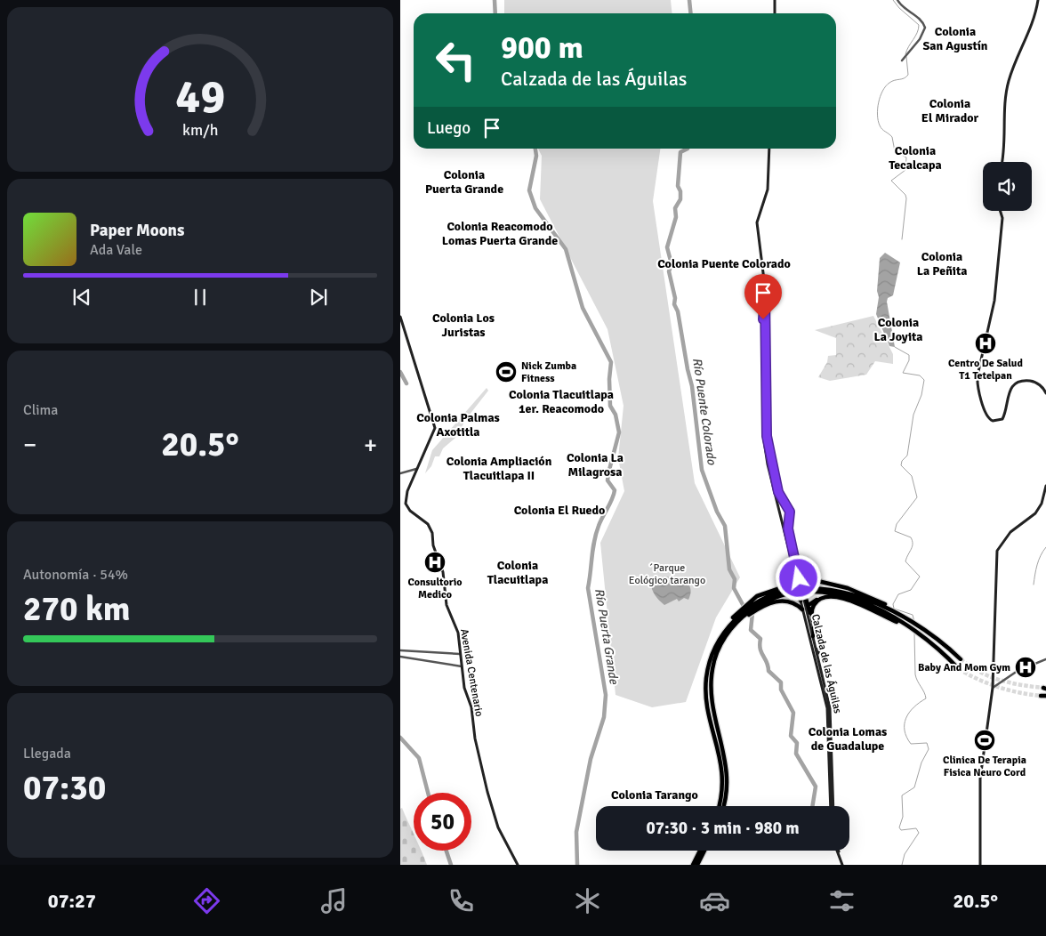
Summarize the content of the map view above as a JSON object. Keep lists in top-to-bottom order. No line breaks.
{"streets":{"main road":["Calzada de las Águilas","Avenida Centenario"]},"districts":["Colonia San Agustín","Colonia El Mirador","Colonia Tecalcapa","Colonia Puerta Grande","Colonia Reacomodo Lomas Puerta Grande","Colonia La Peñita","Colonia Puente Colorado","Colonia Los Juristas","Colonia La Joyita","Colonia Tlacuitlapa 1er. Reacomodo","Colonia Palmas Axotitla","Colonia La Milagrosa","Colonia Ampliación Tlacuitlapa II","Colonia El Ruedo","Colonia Tlacuitlapa","Colonia Lomas de Guadalupe","Colonia Tarango"],"water":["Río Puente Colorado","Río Puerta Grande"],"parks":["´Parque Eológico tarango"],"places":{"hospital":["Centro De Salud T1 Tetelpan","Consultorio Medico","Baby And Mom Gym"],"sports":["Nick Zumba Fitness","Clinica De Terapia Fisica Neuro Cord"]},"page":{"turn":["900 m","Calzada de las Águilas"],"then":"Luego","song":["Paper Moons","Ada Vale"],"tile":["Clima",["Autonomía · 54%","270 km"],["Llegada","07:30"]],"heat":["−","20.5°","+"],"limit":"50","trip":"07:30 · 3 min · 980 m","tabs":["07:27","20.5°"],"gauge":["49","km/h"]}}
